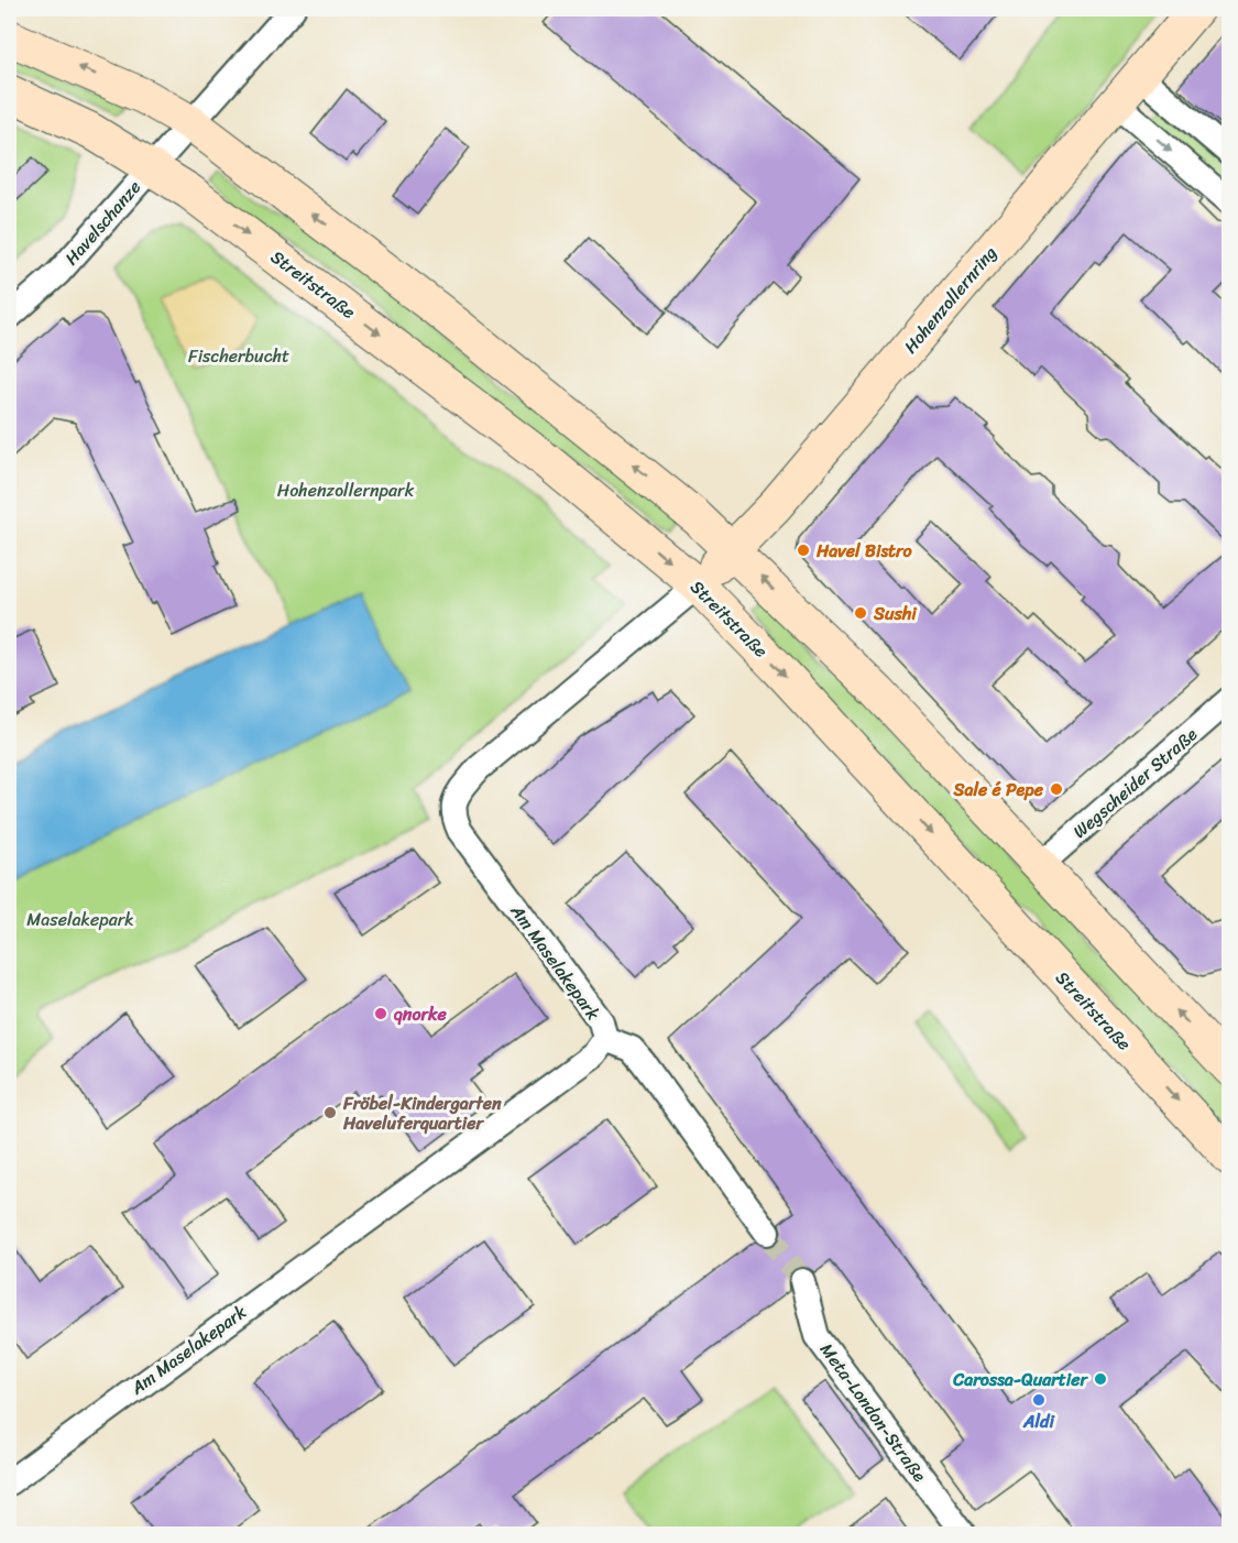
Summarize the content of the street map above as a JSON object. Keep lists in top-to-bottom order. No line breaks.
{"streets":{"main road":["Streitstraße","Hohenzollernring"],"street":["Havelschanze","Wegscheider Straße","Am Maselakepark","Meta-London-Straße"]},"crossings":[["Havelschanze","Streitstraße"],["Streitstraße","Hohenzollernring"],["Streitstraße","Am Maselakepark"],["Hohenzollernring","Am Maselakepark"]],"parks":["Fischerbucht","Hohenzollernpark","Maselakepark"],"places":["Havel Bistro","Sushi","Sale é Pepe","qnorke","Fröbel-Kindergarten Haveluferquartier","Carossa-Quartier","Aldi"]}
